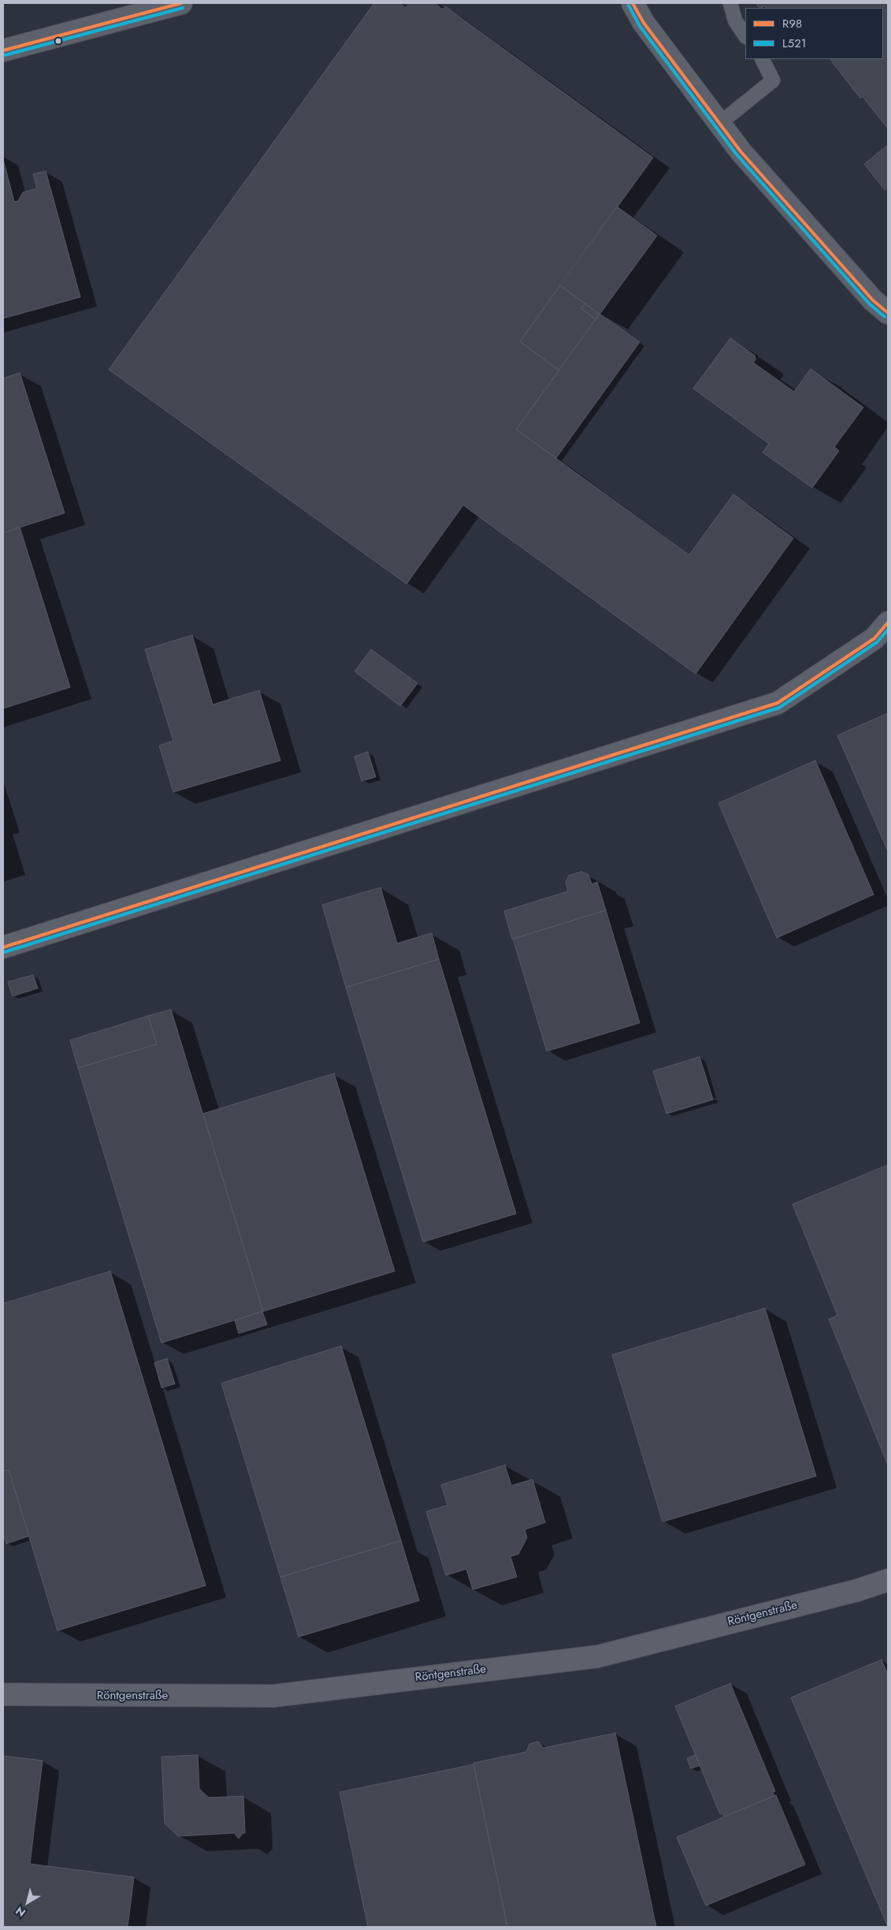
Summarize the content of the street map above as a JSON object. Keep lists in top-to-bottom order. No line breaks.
{"streets":{"street":["Röntgenstraße"]},"lines":["transit line R98","transit line L521"],"legend":["R98","L521"],"north":"bottom left"}
